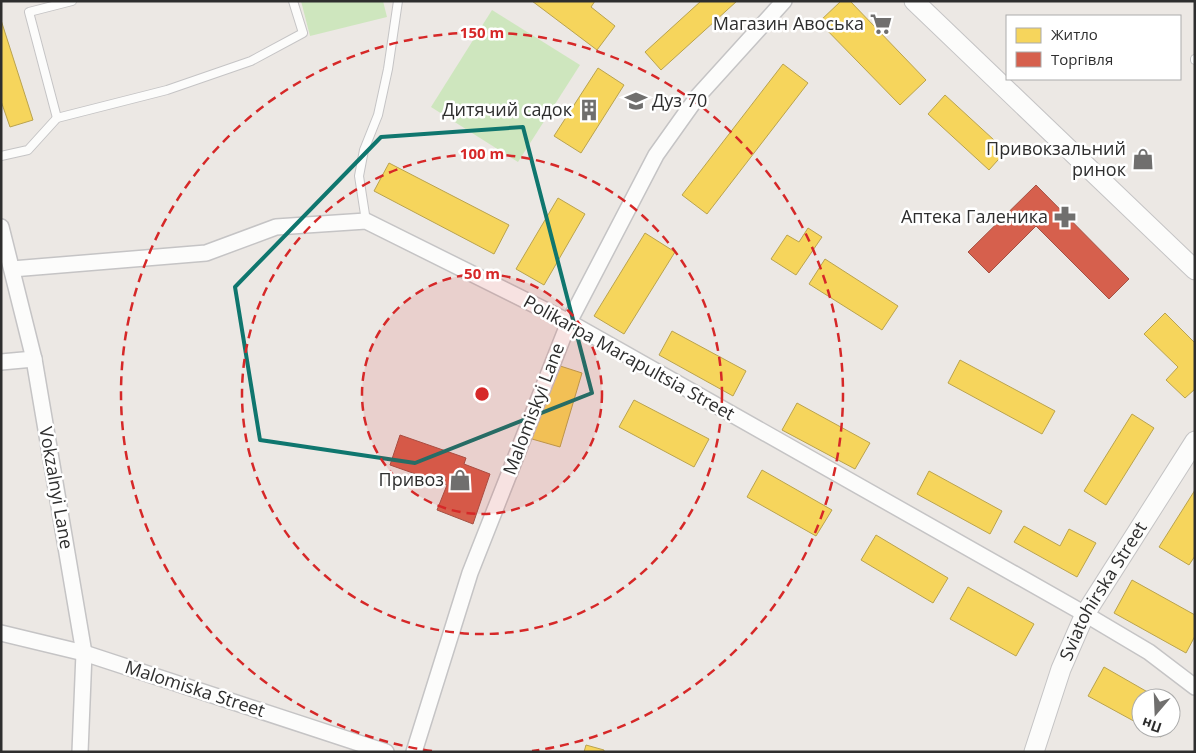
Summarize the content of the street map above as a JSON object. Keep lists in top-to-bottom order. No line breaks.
{"streets":{"street":["Polikarpa Marapultsia Street","Malomiskyi Lane","Vokzalnyi Lane","Sviatohirska Street","Malomiska Street"]},"crossings":[["Polikarpa Marapultsia Street","Malomiskyi Lane"],["Polikarpa Marapultsia Street","Sviatohirska Street"],["Vokzalnyi Lane","Malomiska Street"]],"places":{"supermarket":["Магазин Авоська"],"school or university":["Дуз 70"],"building":["Дитячий садок"],"shop":["Привокзальний ринок","Привоз"],"pharmacy":["Аптека Галеника"]},"legend":["Житло","Торгівля"],"north":"bottom","rings":["150 m","100 m","50 m"]}
